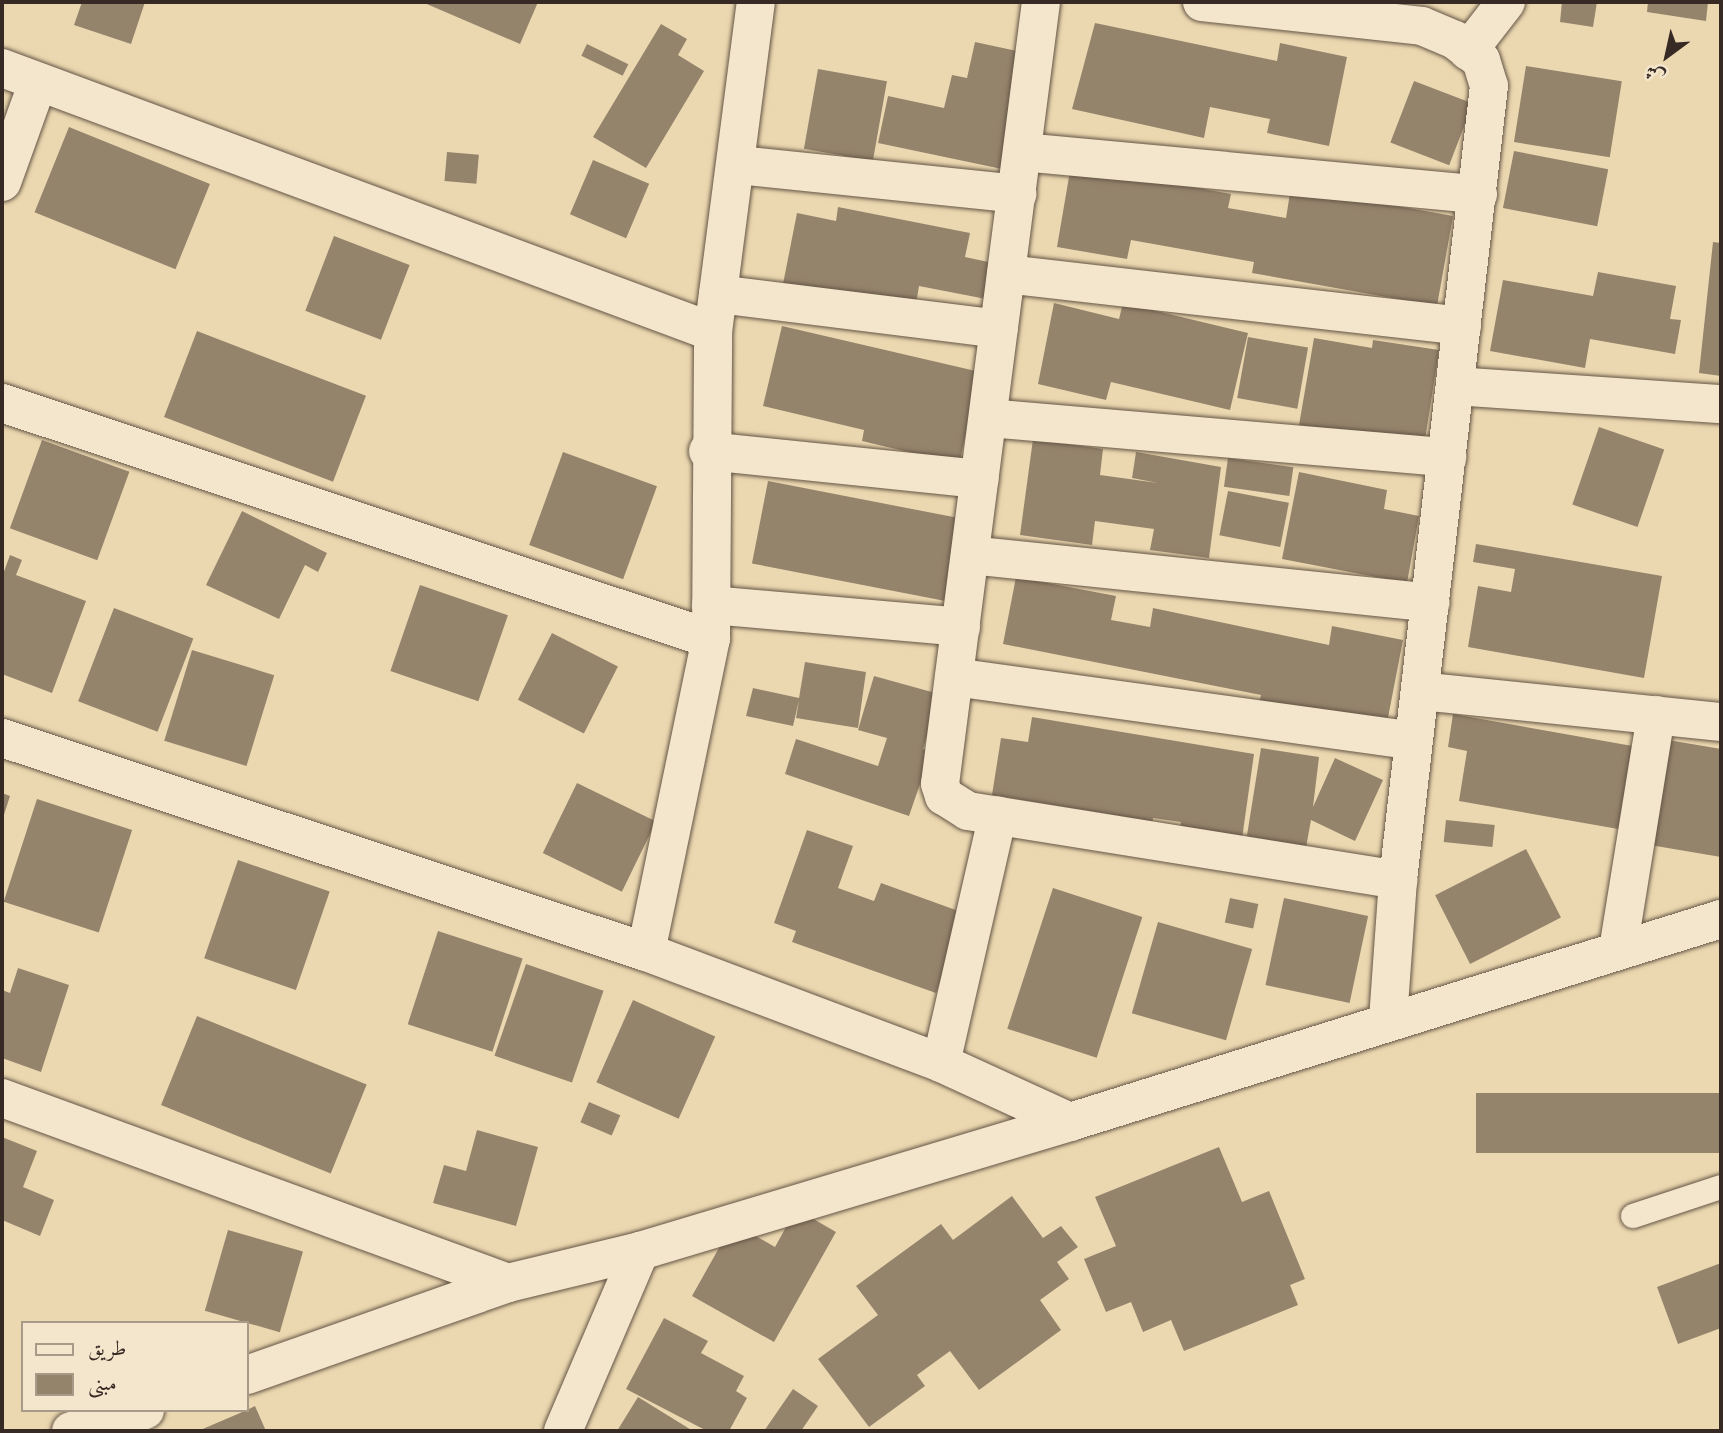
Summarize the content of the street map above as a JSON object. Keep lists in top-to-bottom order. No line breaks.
{"legend":["طريق","مبنى"],"north":"bottom left"}
